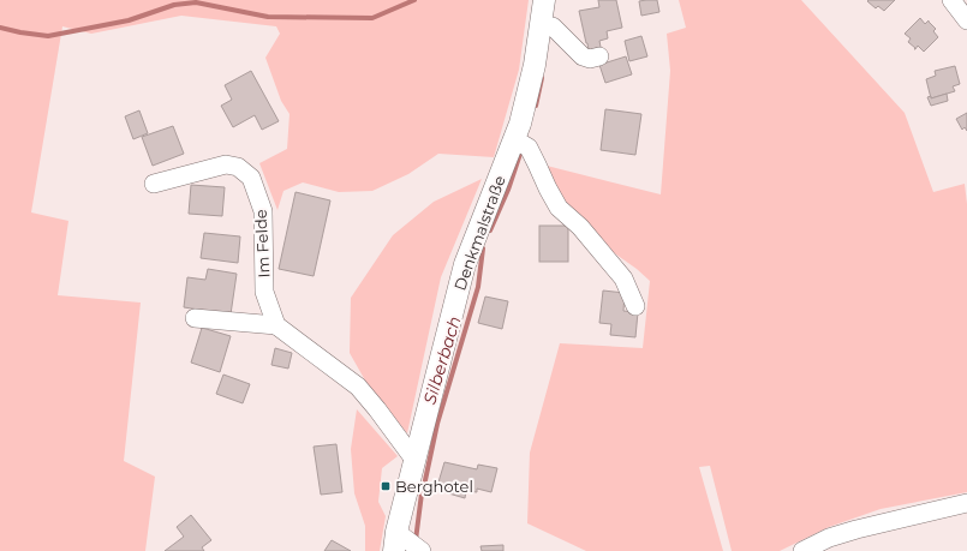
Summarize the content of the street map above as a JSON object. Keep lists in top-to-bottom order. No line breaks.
{"streets":{"main road":["Denkmalstraße"],"street":["Im Felde"]},"water":["Silberbach"],"places":{"transit":["Berghotel"]}}
